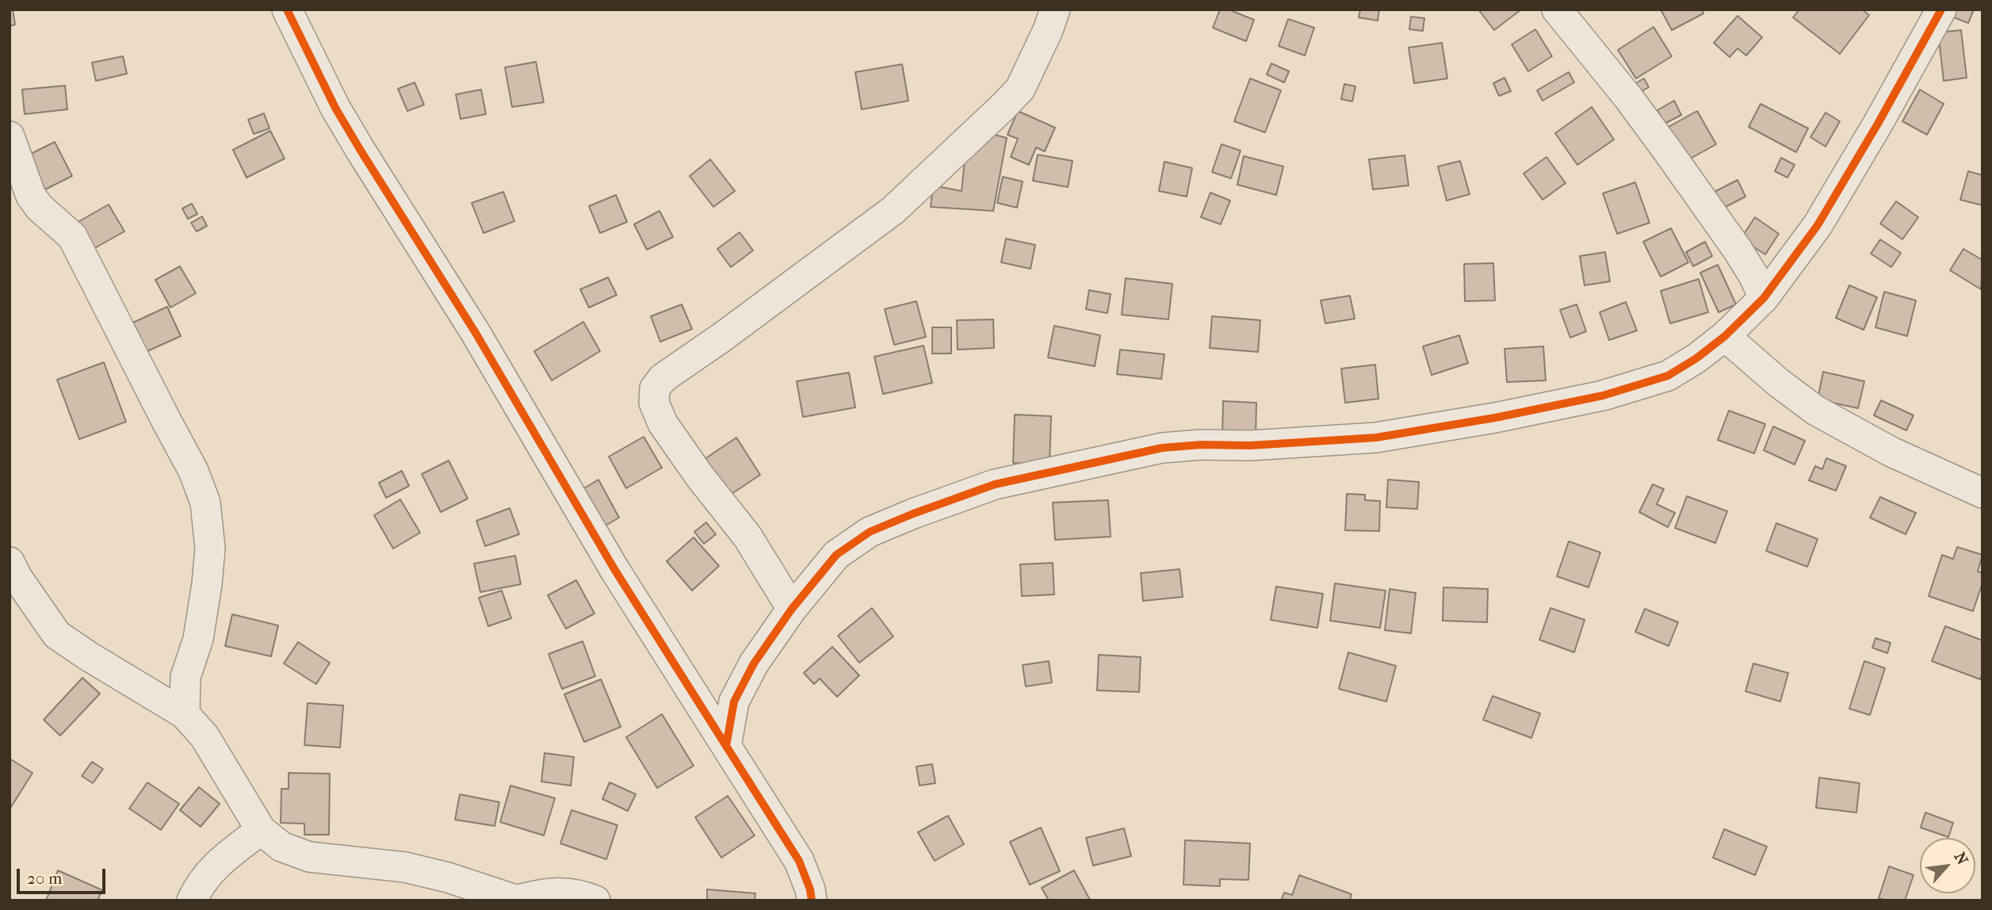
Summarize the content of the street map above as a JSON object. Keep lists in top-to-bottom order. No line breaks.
{"scale_bar":"20 m","north":"top right"}
